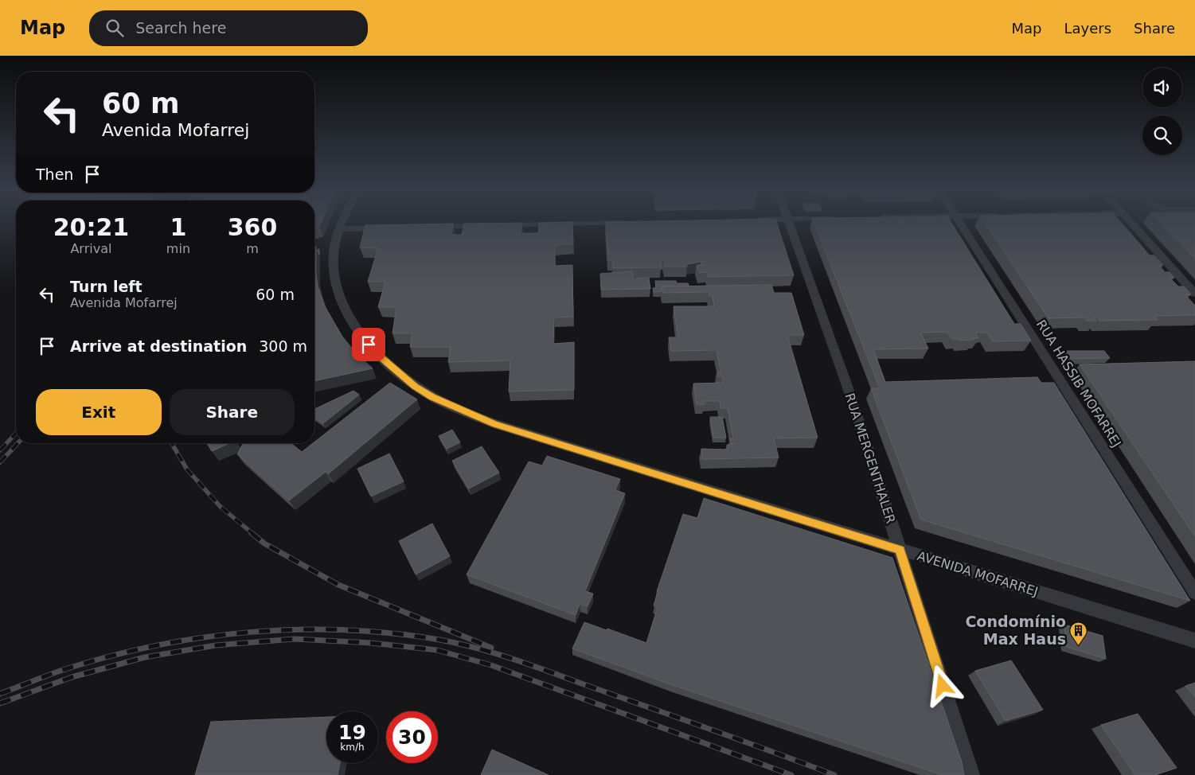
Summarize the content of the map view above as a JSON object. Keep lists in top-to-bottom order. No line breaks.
{"streets":{"street":["RUA HASSIB MOFARREJ","RUA MERGENTHALER","AVENIDA MOFARREJ"]},"crossings":[["RUA MERGENTHALER","AVENIDA MOFARREJ"]],"places":{"building":["Condomínio Max Haus"]},"page":{"header":"Map","search":"Search here","nav":["Map","Layers","Share"],"turn":["60 m","Avenida Mofarrej"],"then":"Then","eta":["20:21","Arrival","1","min","360","m"],"list":[{"name":"Turn left","note":"Avenida Mofarrej","value":"60 m"},{"name":"Arrive at destination","value":"300 m"}],"buttons":["Exit","Share"],"speed":"19 km/h","limit":"30"}}
